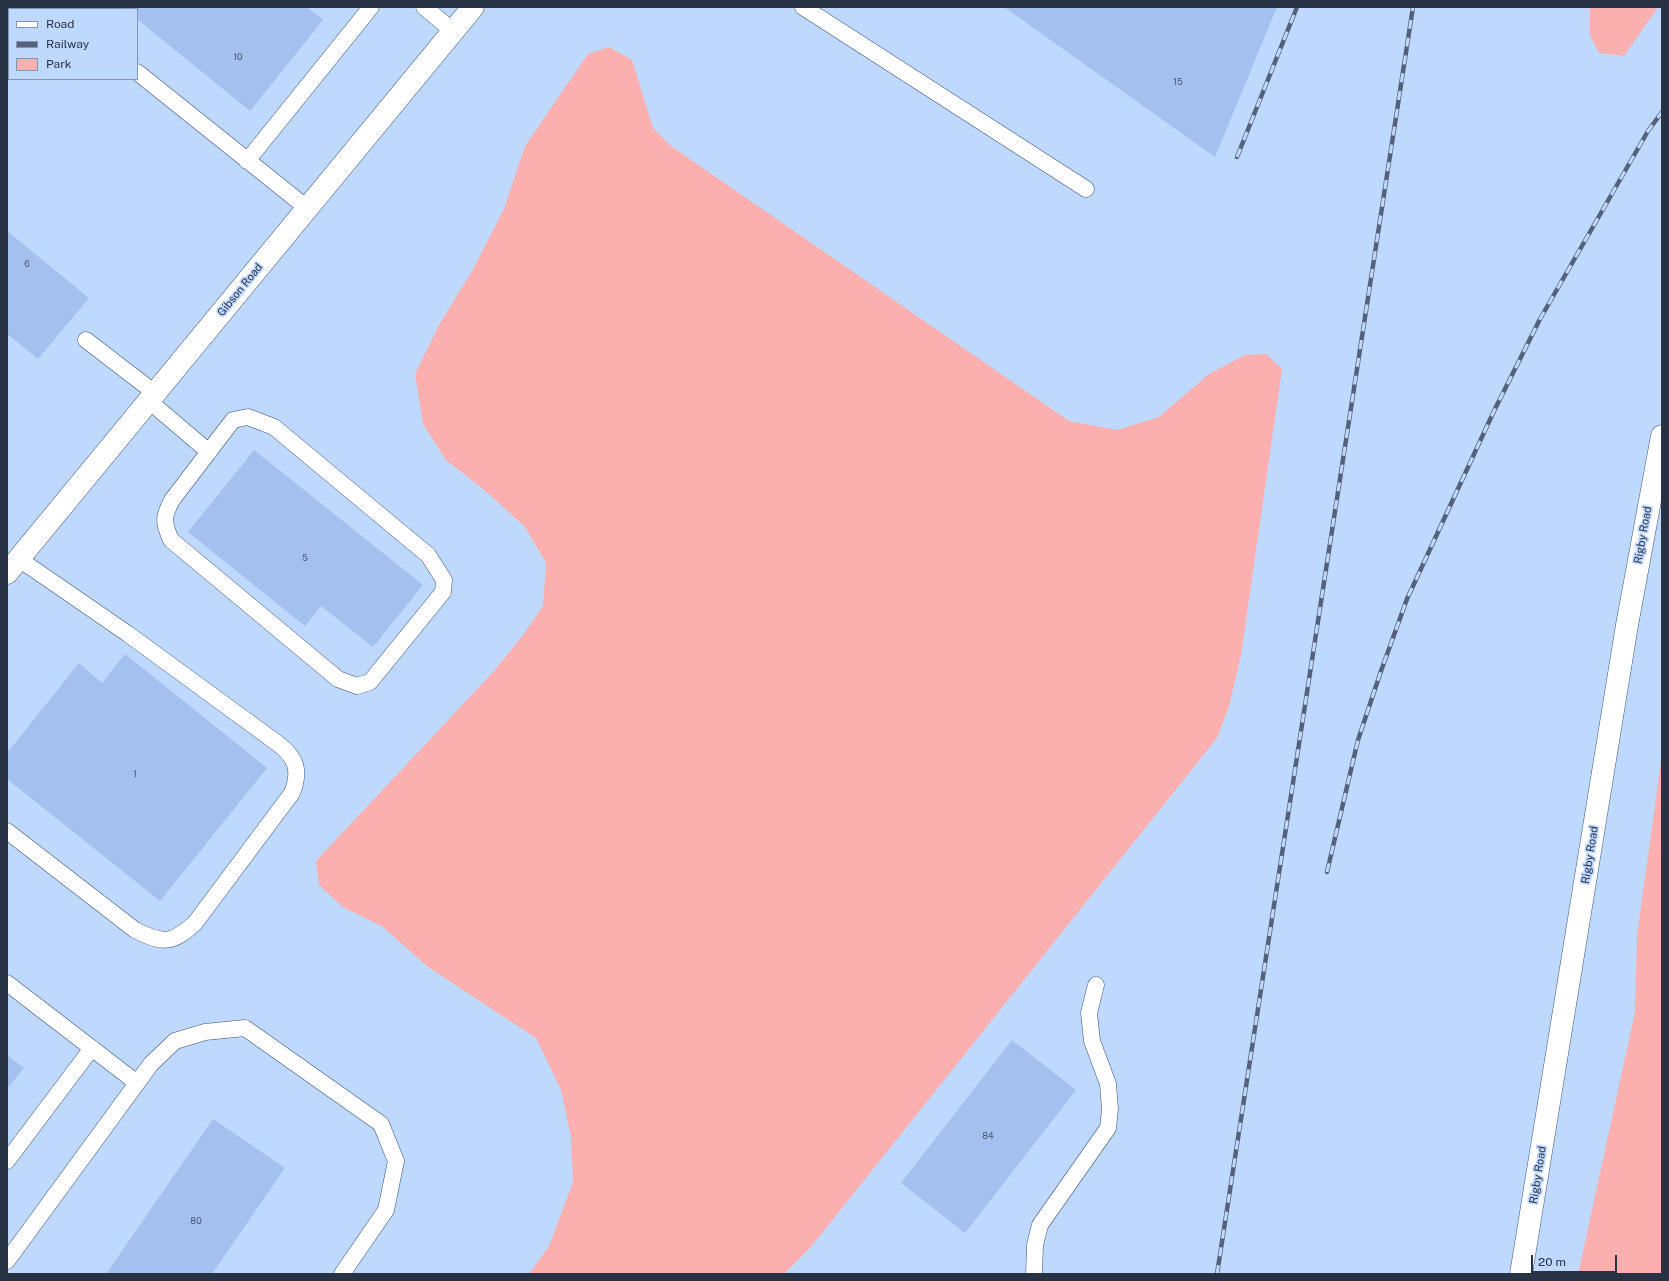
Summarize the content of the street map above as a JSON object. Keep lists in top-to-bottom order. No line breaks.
{"streets":{"street":["Gibson Road","Rigby Road"]},"house_numbers":["10","15","6","5","1","84","80"],"legend":["Road","Railway","Park"],"scale_bar":"20 m"}
